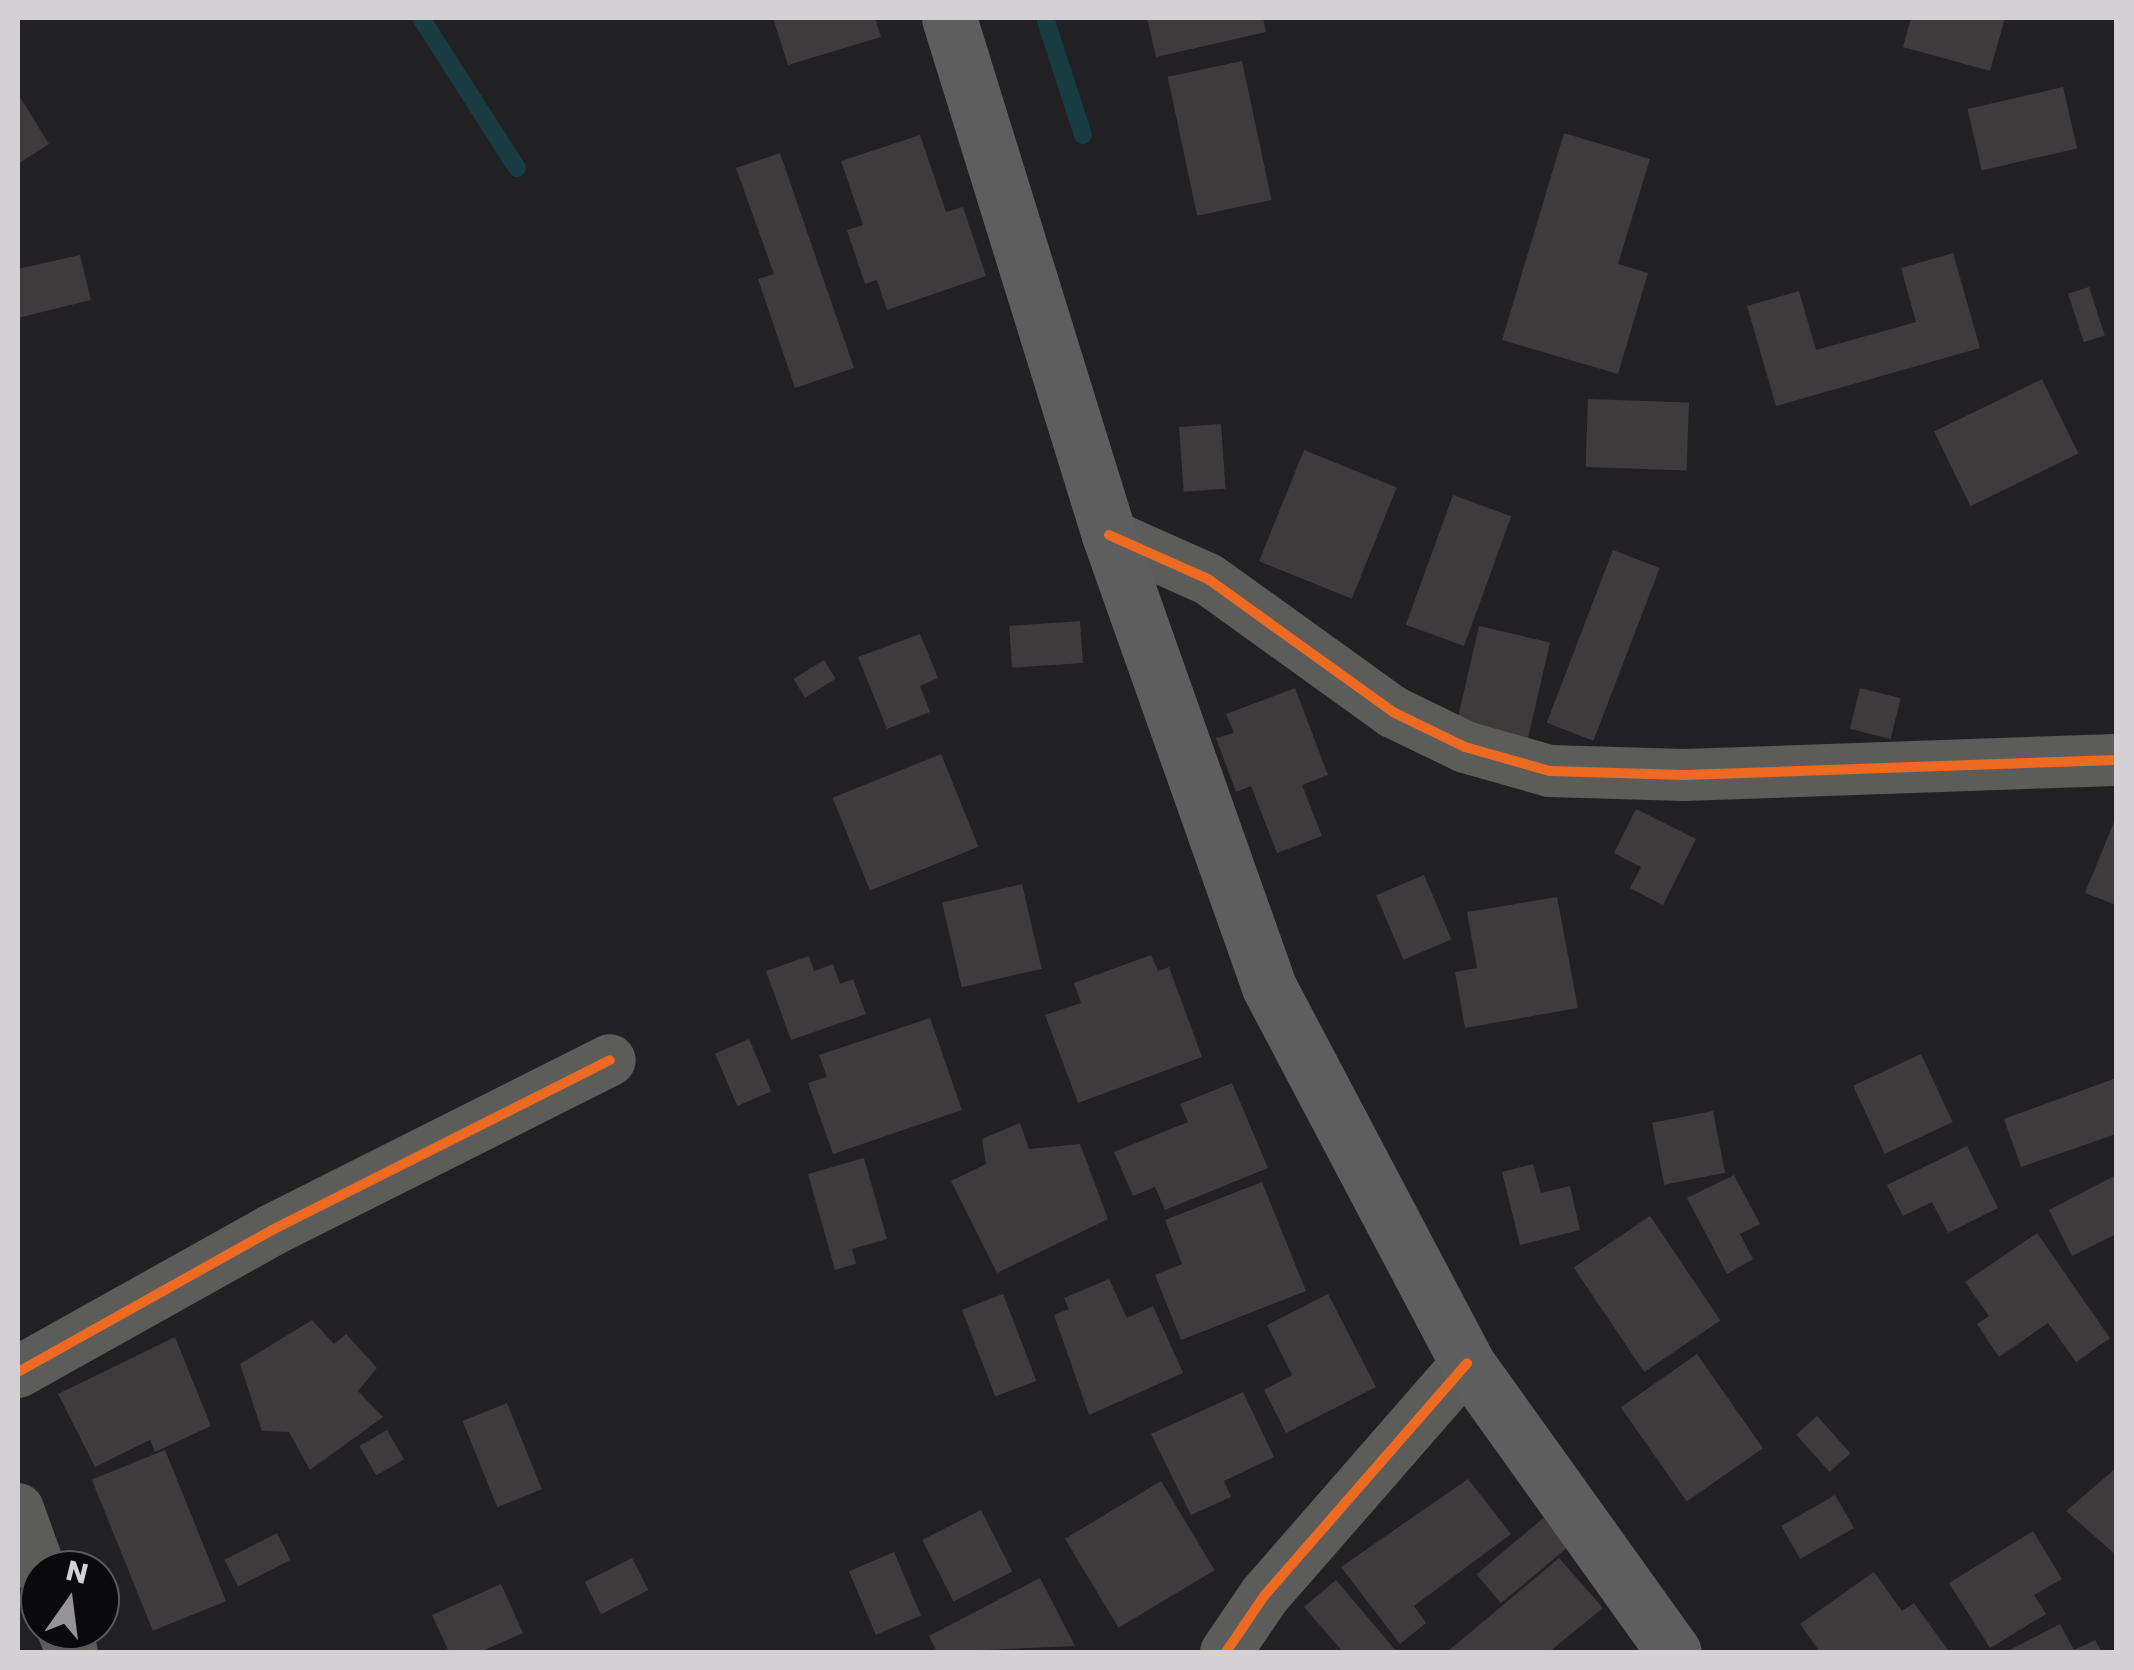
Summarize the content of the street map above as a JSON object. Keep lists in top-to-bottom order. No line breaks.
{"north":"top"}
